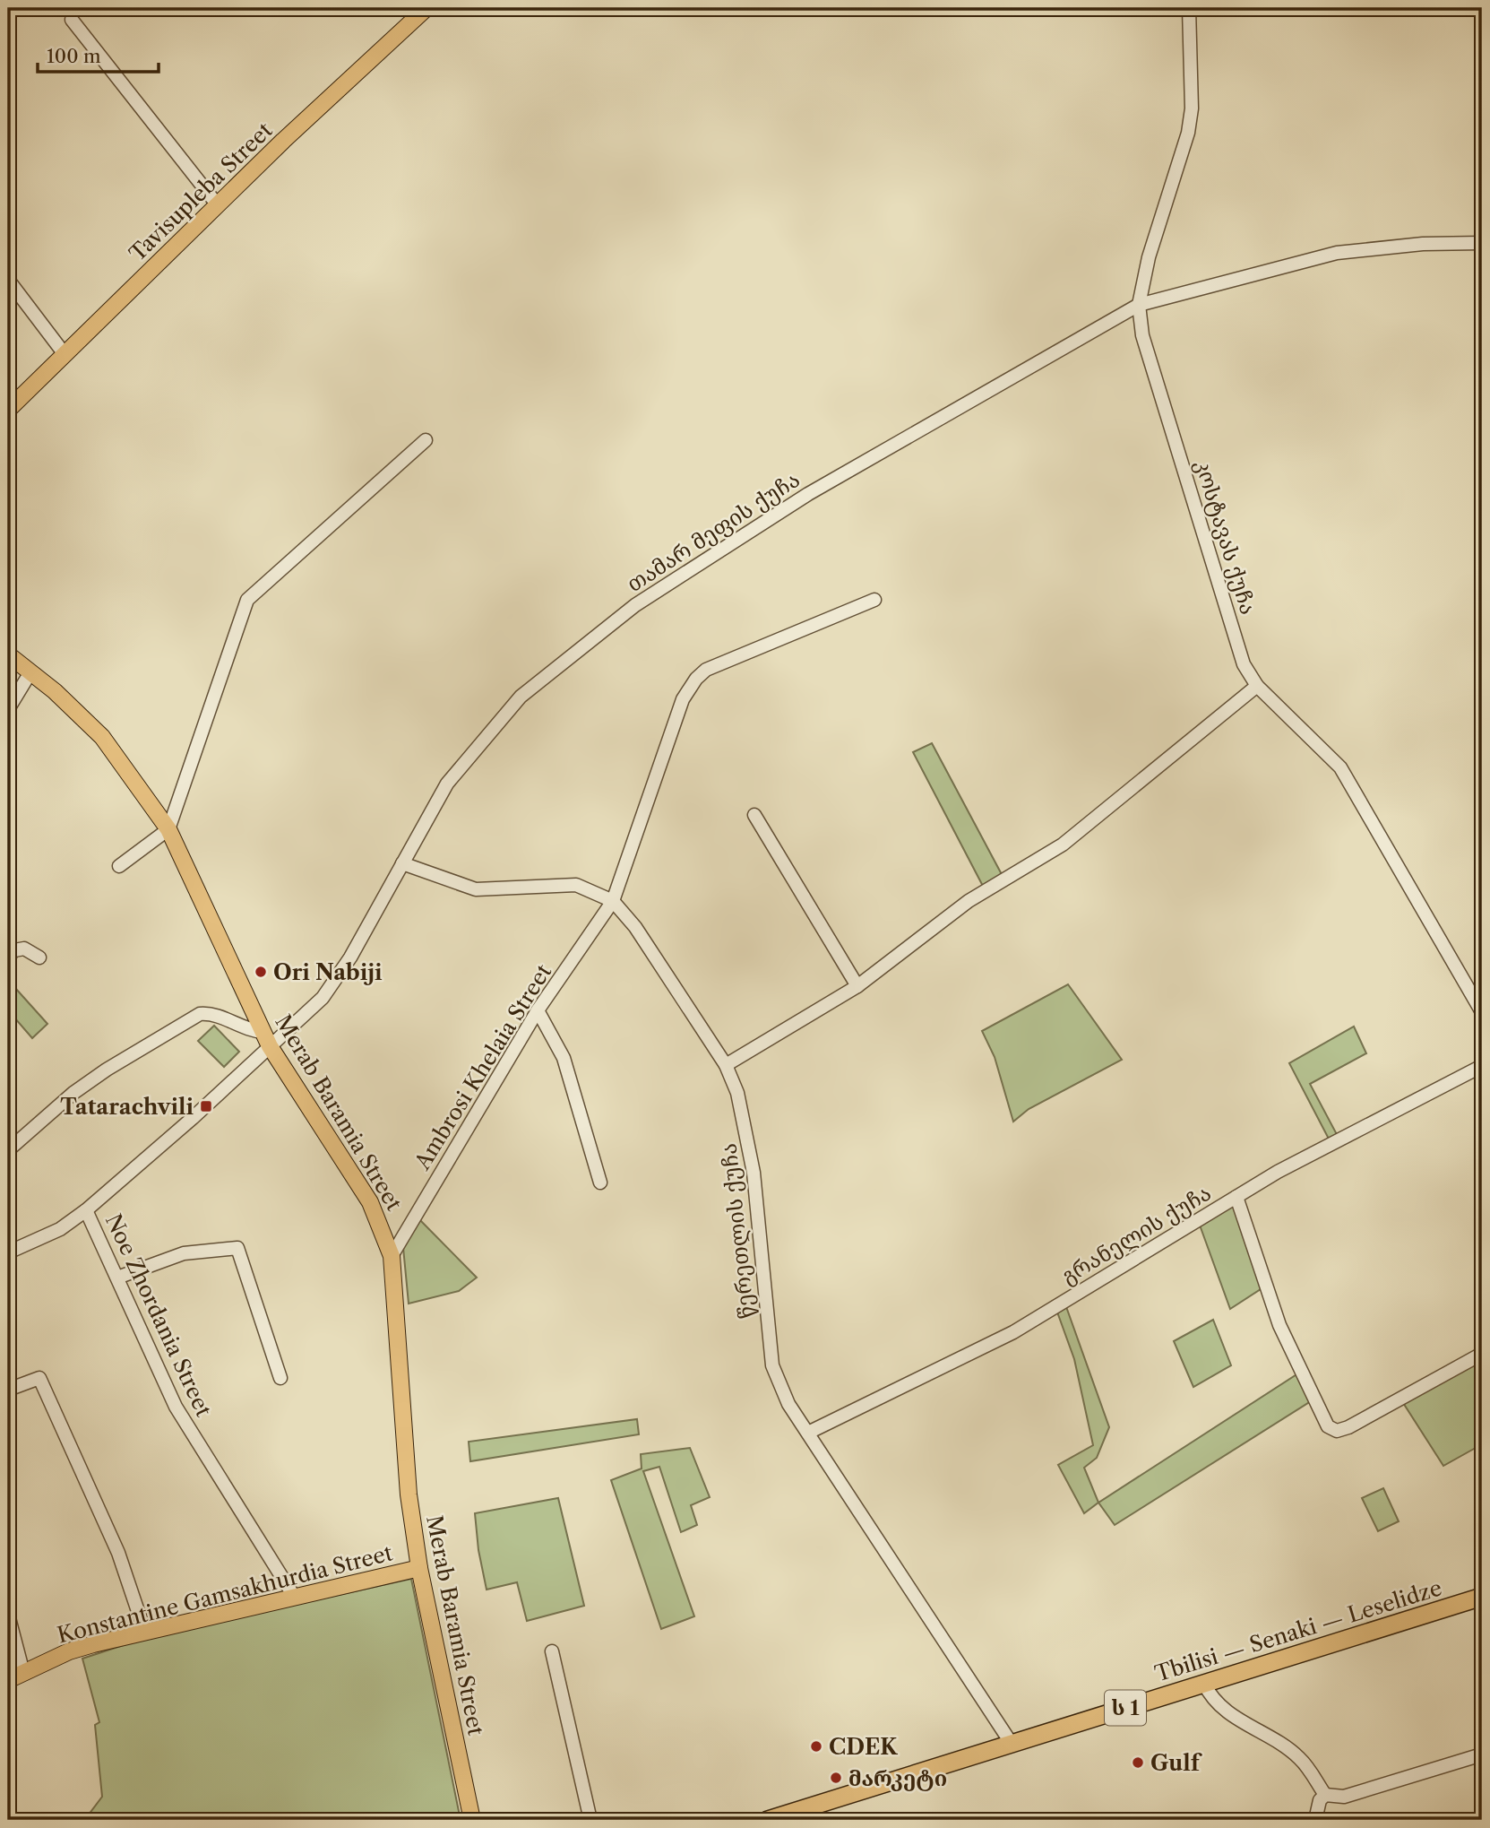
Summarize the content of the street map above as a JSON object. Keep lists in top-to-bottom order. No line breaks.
{"streets":{"highway":["Tbilisi — Senaki — Leselidze","ს 1"],"main road":["Tavisupleba Street","Merab Baramia Street","Konstantine Gamsakhurdia Street"],"street":["თამარ მეფის ქუჩა","კოსტავას ქუჩა","Ambrosi Khelaia Street","წერეთლის ქუჩა","გრანელის ქუჩა","Noe Zhordania Street"]},"crossings":[["თამარ მეფის ქუჩა","კოსტავას ქუჩა"],["თამარ მეფის ქუჩა","Merab Baramia Street"],["თამარ მეფის ქუჩა","წერეთლის ქუჩა"],["თამარ მეფის ქუჩა","Noe Zhordania Street"],["Ambrosi Khelaia Street","Merab Baramia Street"],["Ambrosi Khelaia Street","წერეთლის ქუჩა"],["Merab Baramia Street","Konstantine Gamsakhurdia Street"],["წერეთლის ქუჩა","გრანელის ქუჩა"],["წერეთლის ქუჩა","Tbilisi — Senaki — Leselidze"],["Noe Zhordania Street","Konstantine Gamsakhurdia Street"]],"places":{"other":["Ori Nabiji","CDEK","Gulf","მარკეტი"],"transit":["Tatarachvili"]},"scale_bar":"100 m"}
